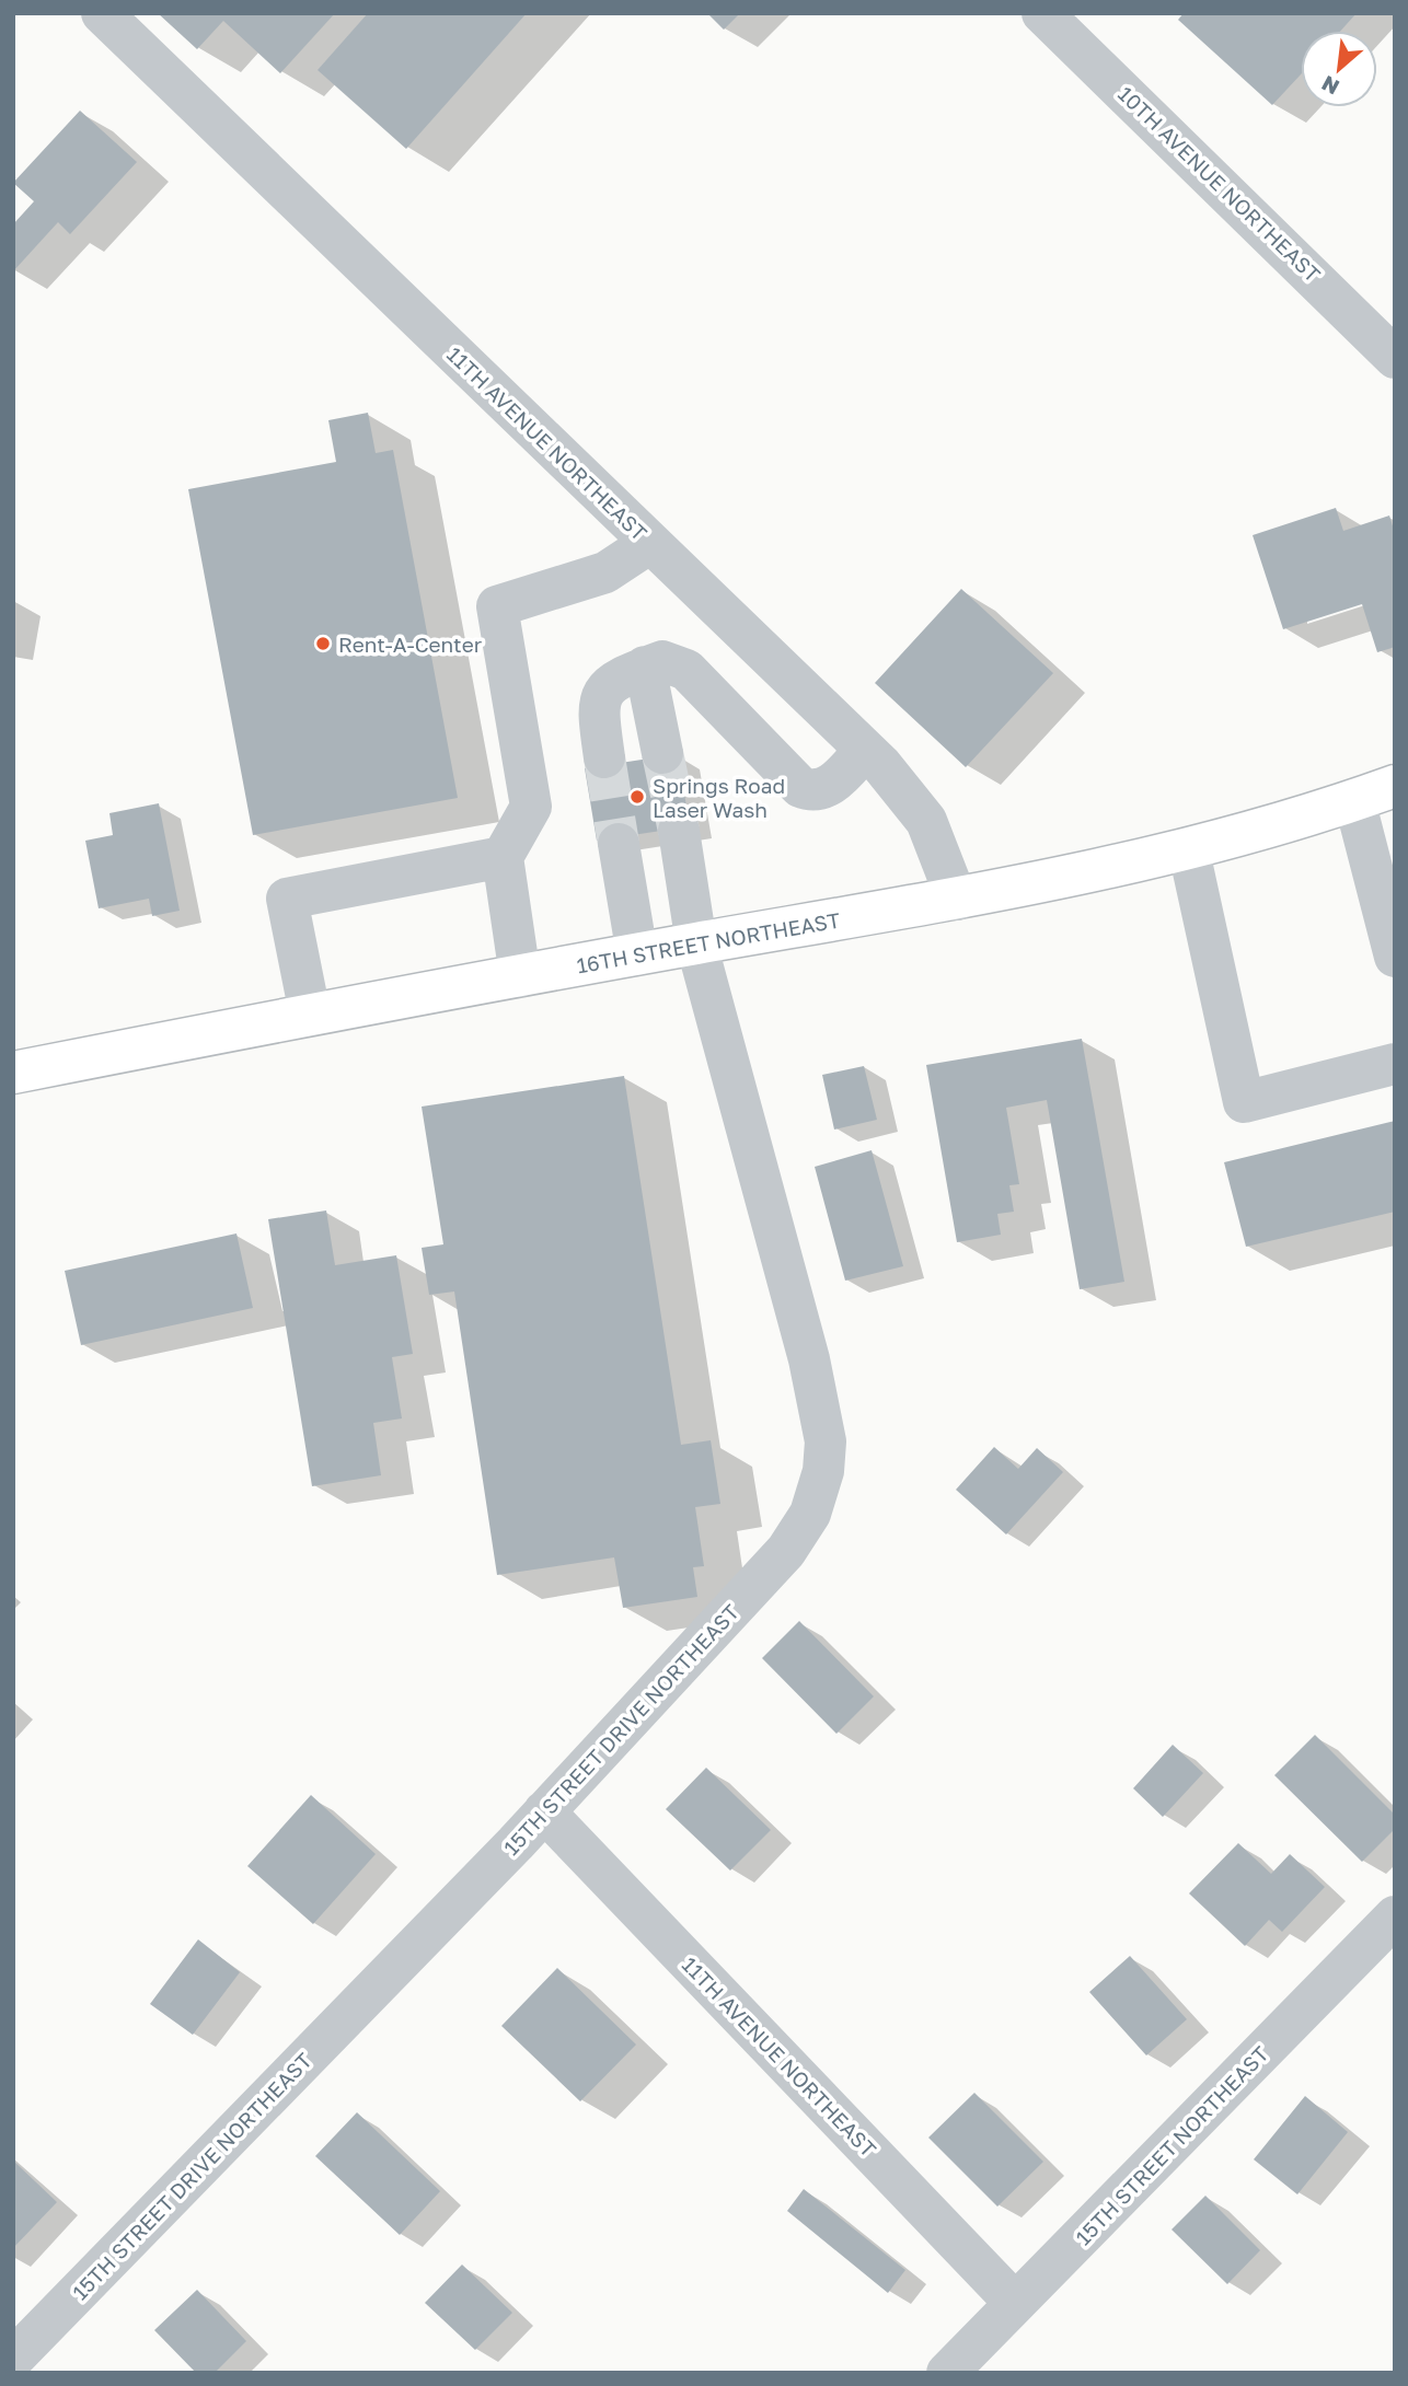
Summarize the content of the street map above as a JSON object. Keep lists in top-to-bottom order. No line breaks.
{"streets":{"main road":["16TH STREET NORTHEAST"],"street":["10TH AVENUE NORTHEAST","11TH AVENUE NORTHEAST","15TH STREET DRIVE NORTHEAST","15TH STREET NORTHEAST"]},"crossings":[["11TH AVENUE NORTHEAST","16TH STREET NORTHEAST"],["11TH AVENUE NORTHEAST","15TH STREET DRIVE NORTHEAST"],["11TH AVENUE NORTHEAST","15TH STREET NORTHEAST"],["16TH STREET NORTHEAST","15TH STREET DRIVE NORTHEAST"]],"places":["Rent-A-Center","Springs Road Laser Wash"],"north":"bottom left"}
